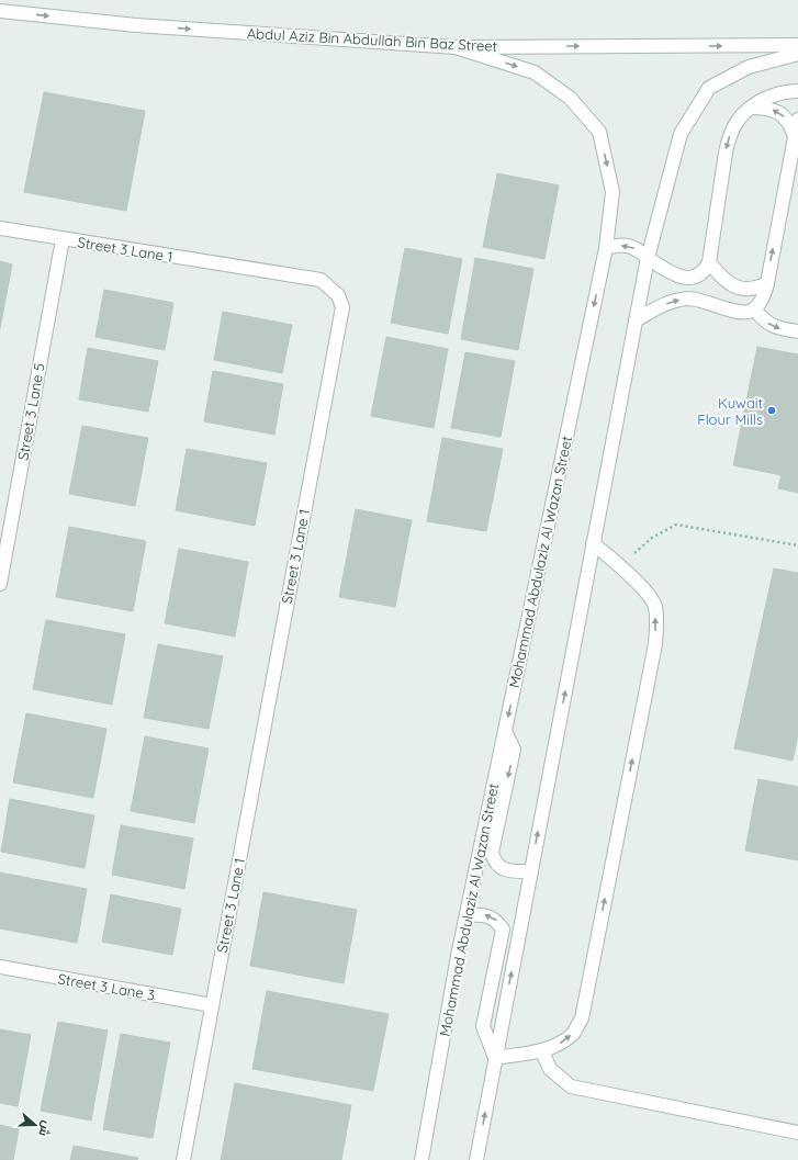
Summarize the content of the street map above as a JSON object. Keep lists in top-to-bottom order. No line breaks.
{"streets":{"street":["Abdul Aziz Bin Abdullah Bin Baz Street","Street 3 Lane 1","Street 3 Lane 5","Mohammad Abdulaziz Al Wazan Street","Street 3 Lane 3"]},"crossings":[["Abdul Aziz Bin Abdullah Bin Baz Street","Mohammad Abdulaziz Al Wazan Street"],["Street 3 Lane 1","Street 3 Lane 5"],["Street 3 Lane 1","Street 3 Lane 3"]],"one_way":["Abdul Aziz Bin Abdullah Bin Baz Street"],"places":["Kuwait Flour Mills"],"north":"right"}
